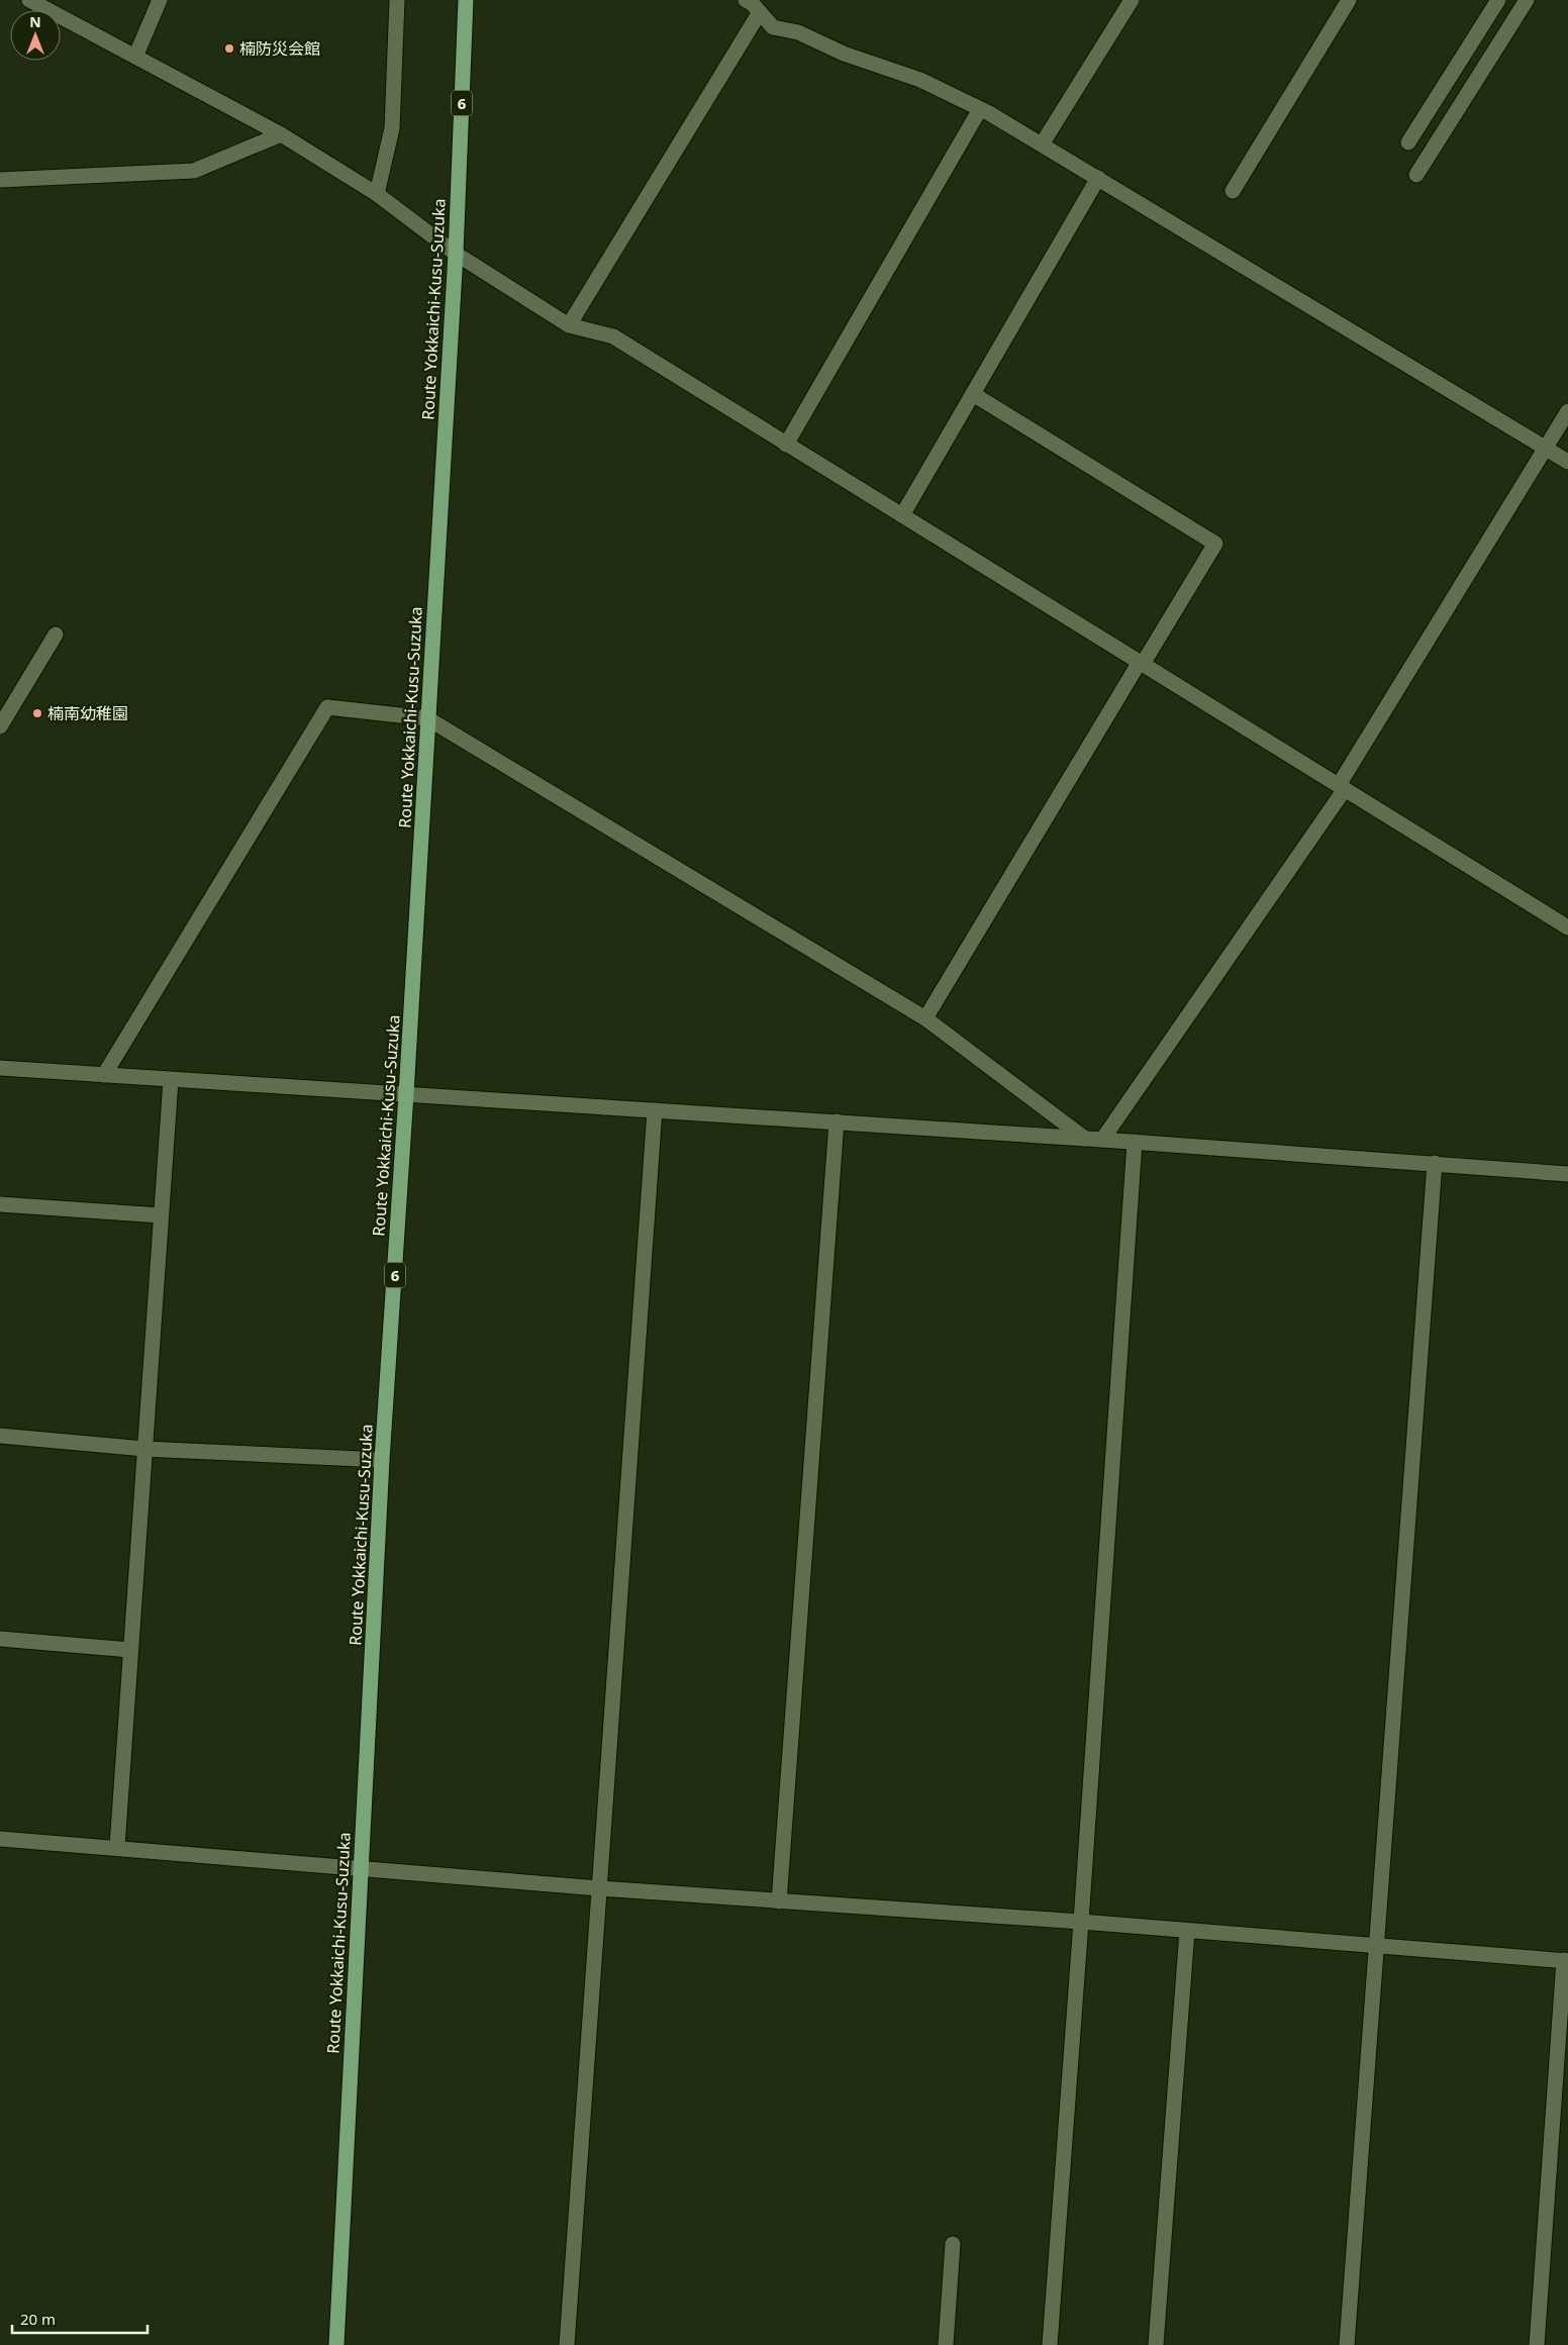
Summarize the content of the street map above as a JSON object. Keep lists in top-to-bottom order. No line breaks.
{"streets":{"main road":["6","Route Yokkaichi-Kusu-Suzuka"]},"places":["楠防災会館","楠南幼稚園"],"scale_bar":"20 m","north":"top"}
